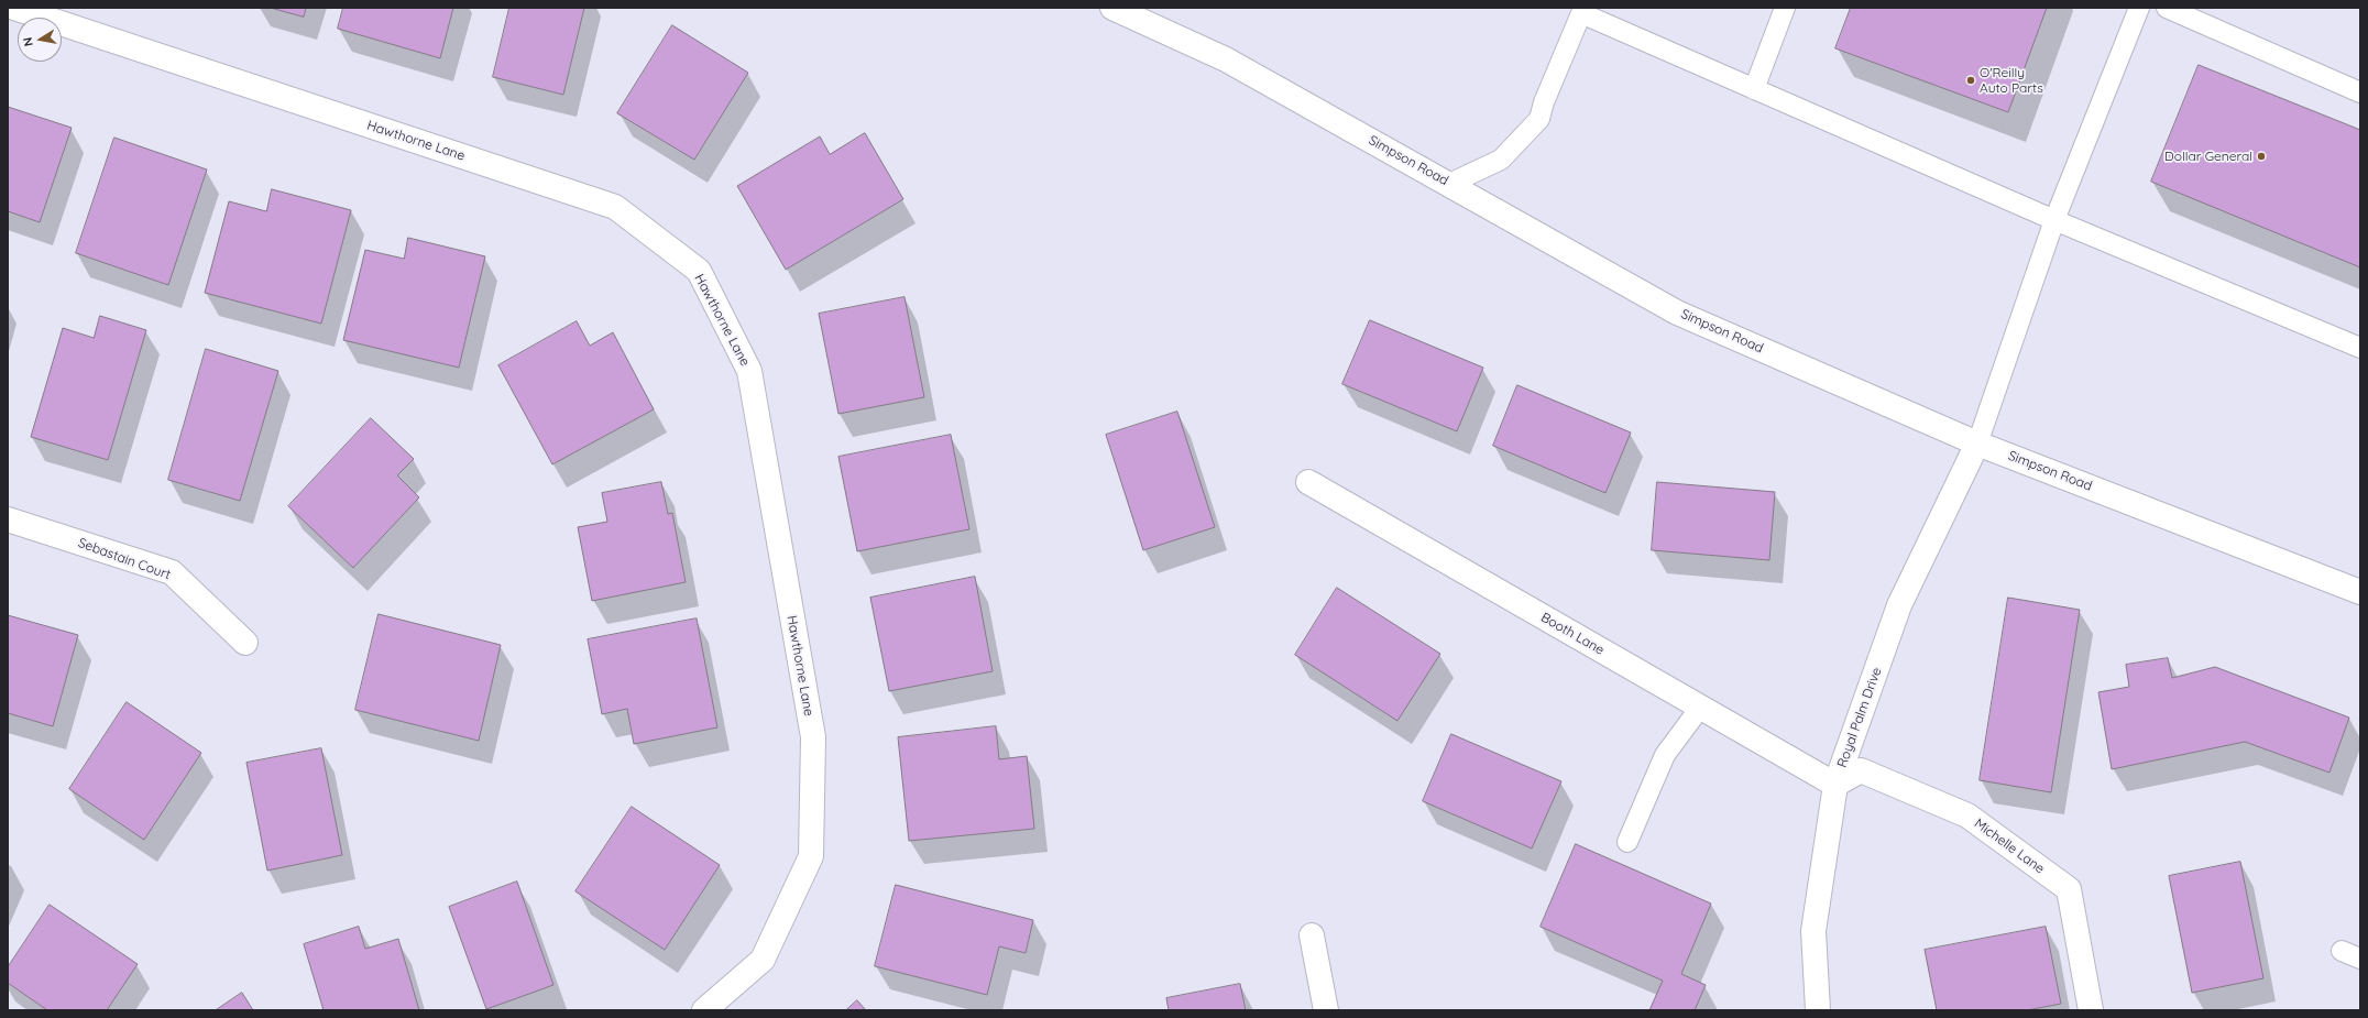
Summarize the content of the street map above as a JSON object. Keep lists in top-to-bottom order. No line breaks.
{"streets":{"street":["Hawthorne Lane","Simpson Road","Sebastain Court","Booth Lane","Royal Palm Drive","Michelle Lane"]},"crossings":[["Simpson Road","Royal Palm Drive"],["Booth Lane","Royal Palm Drive"],["Booth Lane","Michelle Lane"],["Royal Palm Drive","Michelle Lane"]],"places":["O'Reilly Auto Parts","Dollar General"],"north":"left"}
